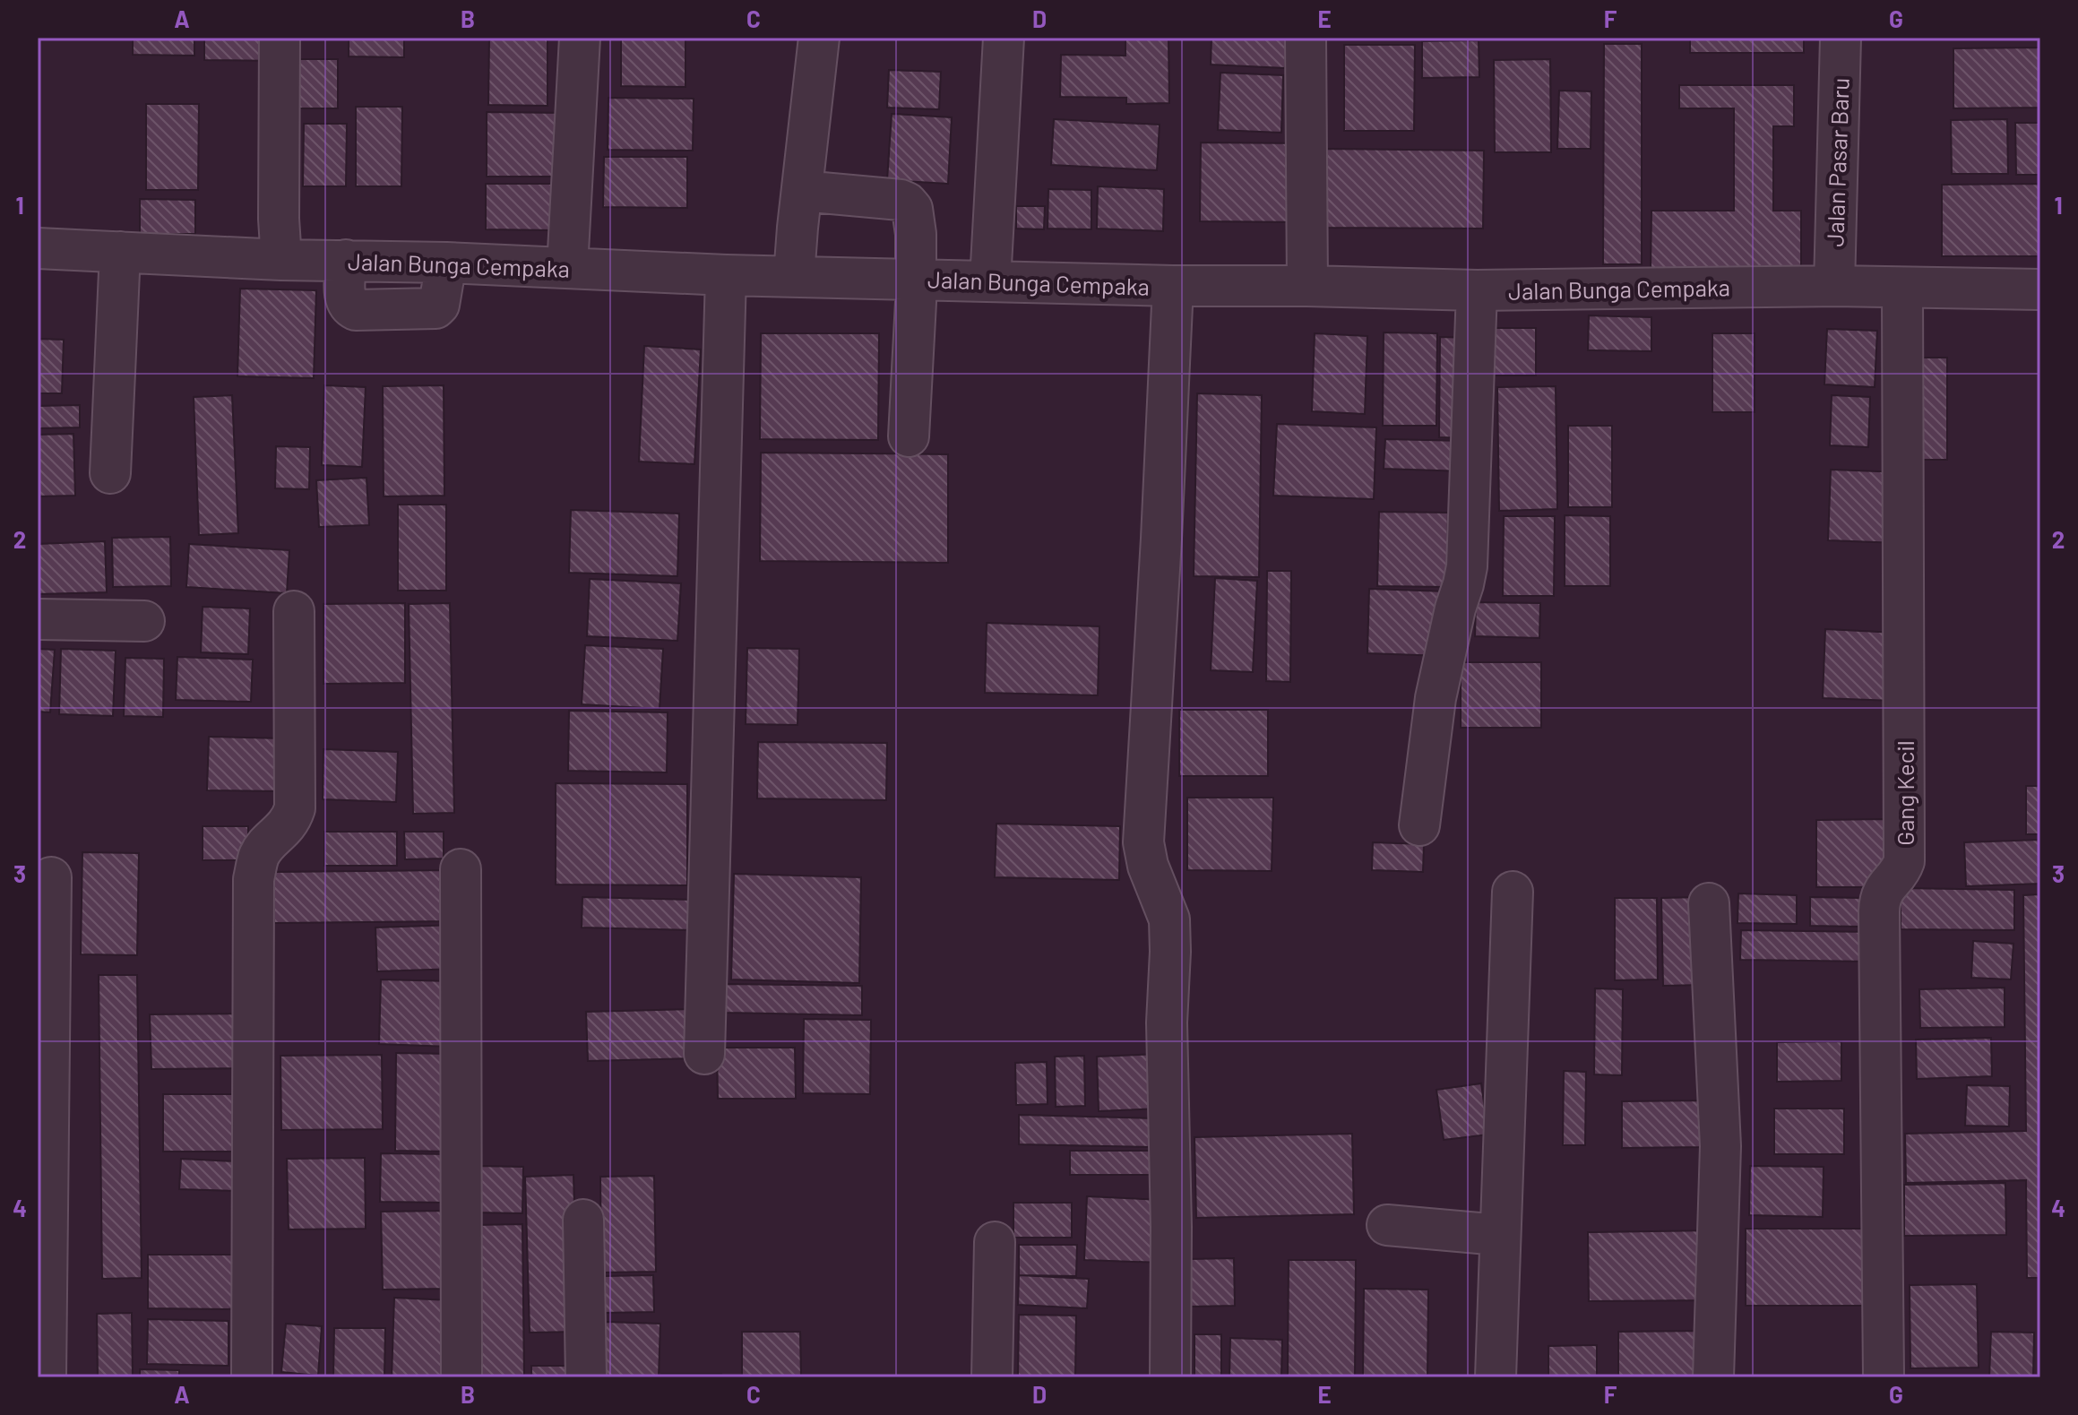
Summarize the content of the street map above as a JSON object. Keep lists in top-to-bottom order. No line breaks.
{"streets":{"street":["Jalan Pasar Baru","Jalan Bunga Cempaka","Gang Kecil"]},"crossings":[["Jalan Pasar Baru","Jalan Bunga Cempaka"],["Jalan Bunga Cempaka","Gang Kecil"]],"grid":{"columns":["A","B","C","D","E","F","G"],"rows":["1","2","3","4"]}}
